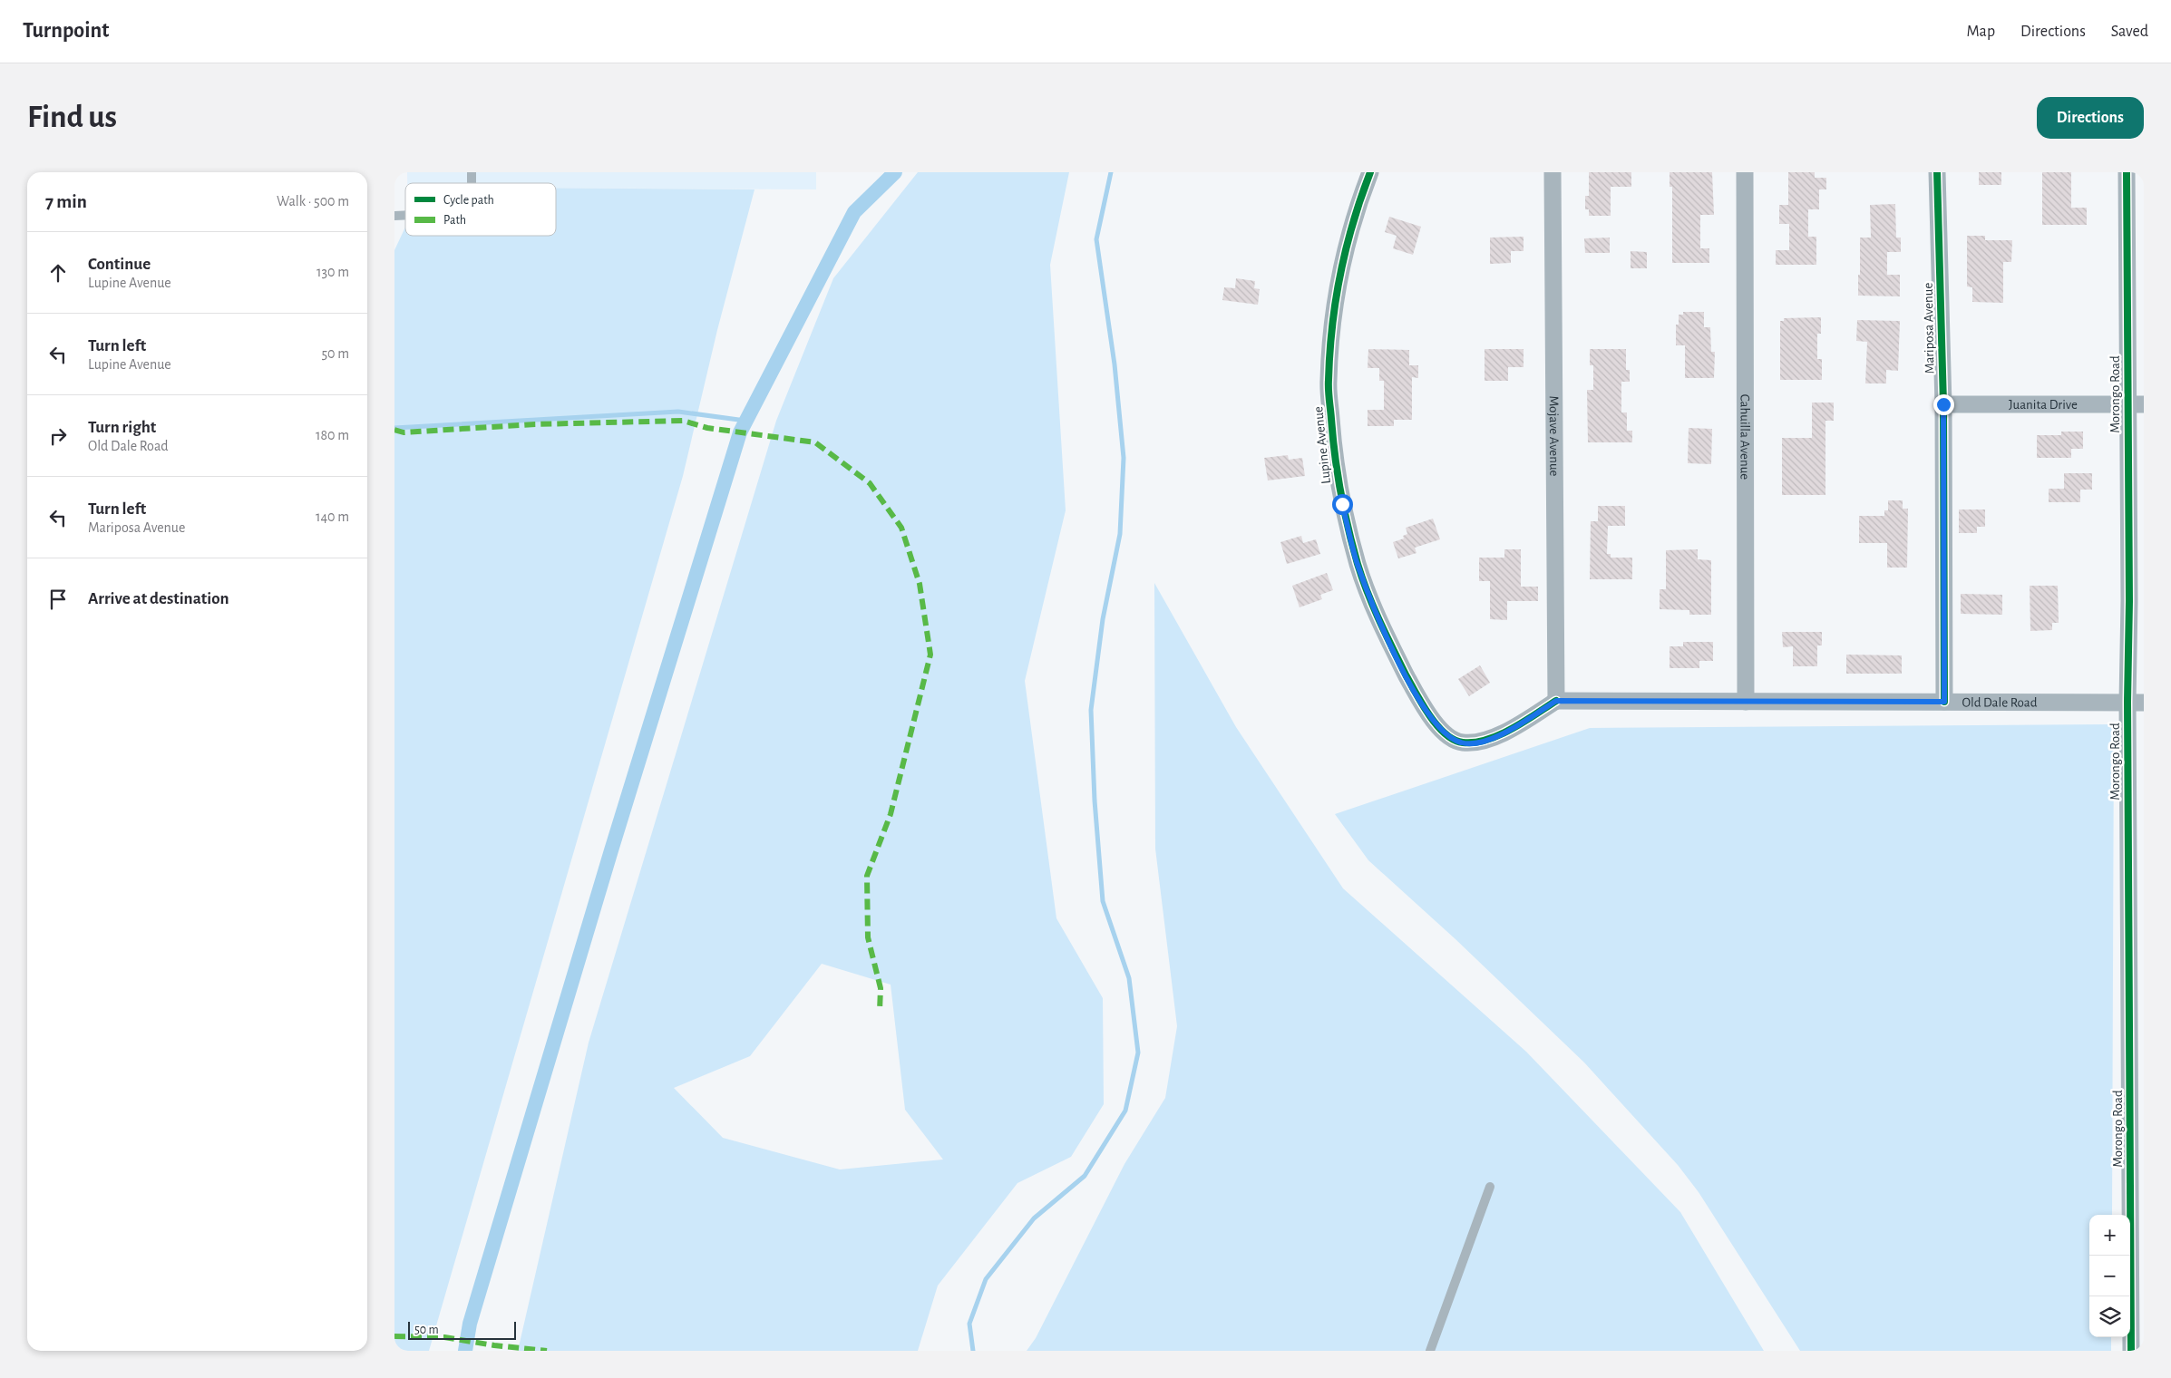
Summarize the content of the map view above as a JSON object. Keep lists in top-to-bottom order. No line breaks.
{"streets":{"street":["Mariposa Avenue","Morongo Road","Juanita Drive","Mojave Avenue","Cahuilla Avenue","Lupine Avenue","Old Dale Road"]},"crossings":[["Mariposa Avenue","Juanita Drive"],["Mariposa Avenue","Old Dale Road"],["Morongo Road","Juanita Drive"],["Morongo Road","Old Dale Road"],["Mojave Avenue","Lupine Avenue"],["Mojave Avenue","Old Dale Road"],["Cahuilla Avenue","Old Dale Road"],["Lupine Avenue","Old Dale Road"]],"legend":["Cycle path","Path"],"scale_bar":"50 m","page":{"header":"Turnpoint","nav":["Map","Directions","Saved"],"buttons":"Directions","title":"Find us","heading":["7 min","Walk · 500 m"],"list":[["Continue","Lupine Avenue","130 m"],["Turn left","Lupine Avenue","50 m"],["Turn right","Old Dale Road","180 m"],["Turn left","Mariposa Avenue","140 m"],"Arrive at destination"],"map_buttons":["+","−"],"scale":"50 m"}}
